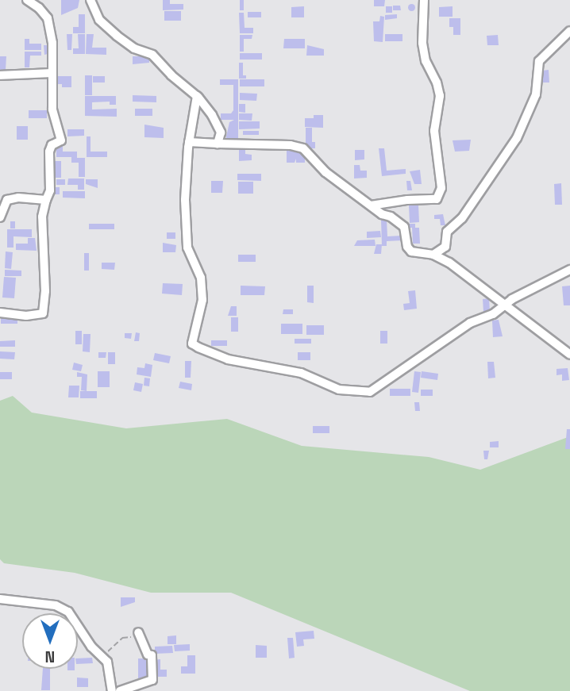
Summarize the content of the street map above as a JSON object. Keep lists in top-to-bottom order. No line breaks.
{"north":"bottom"}
